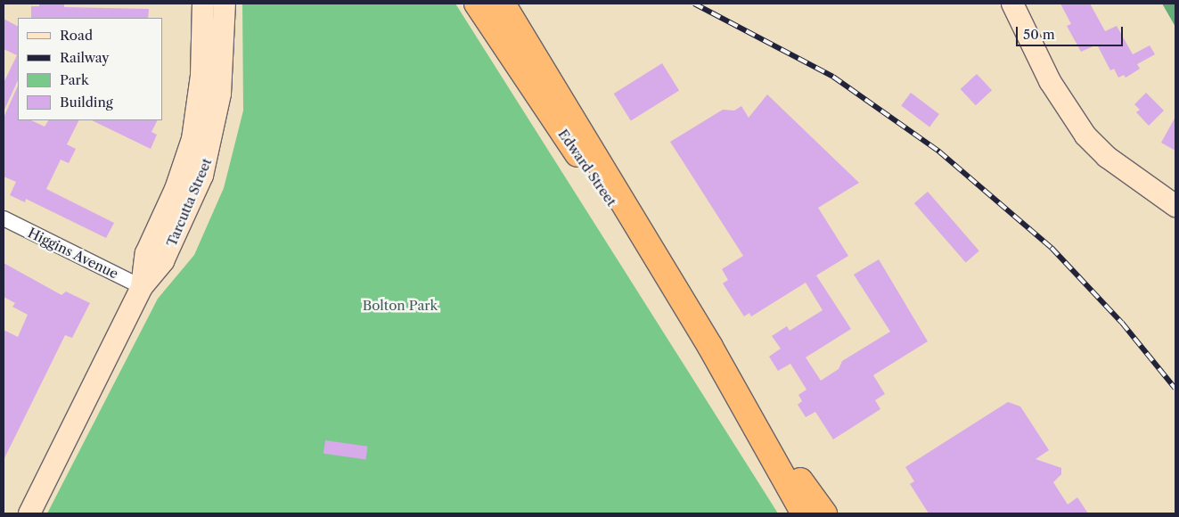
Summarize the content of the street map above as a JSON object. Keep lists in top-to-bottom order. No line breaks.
{"streets":{"highway":["Edward Street"],"street":["Tarcutta Street","Higgins Avenue"]},"crossings":[["Tarcutta Street","Higgins Avenue"]],"parks":["Bolton Park"],"legend":["Road","Railway","Park","Building"],"scale_bar":"50 m"}
